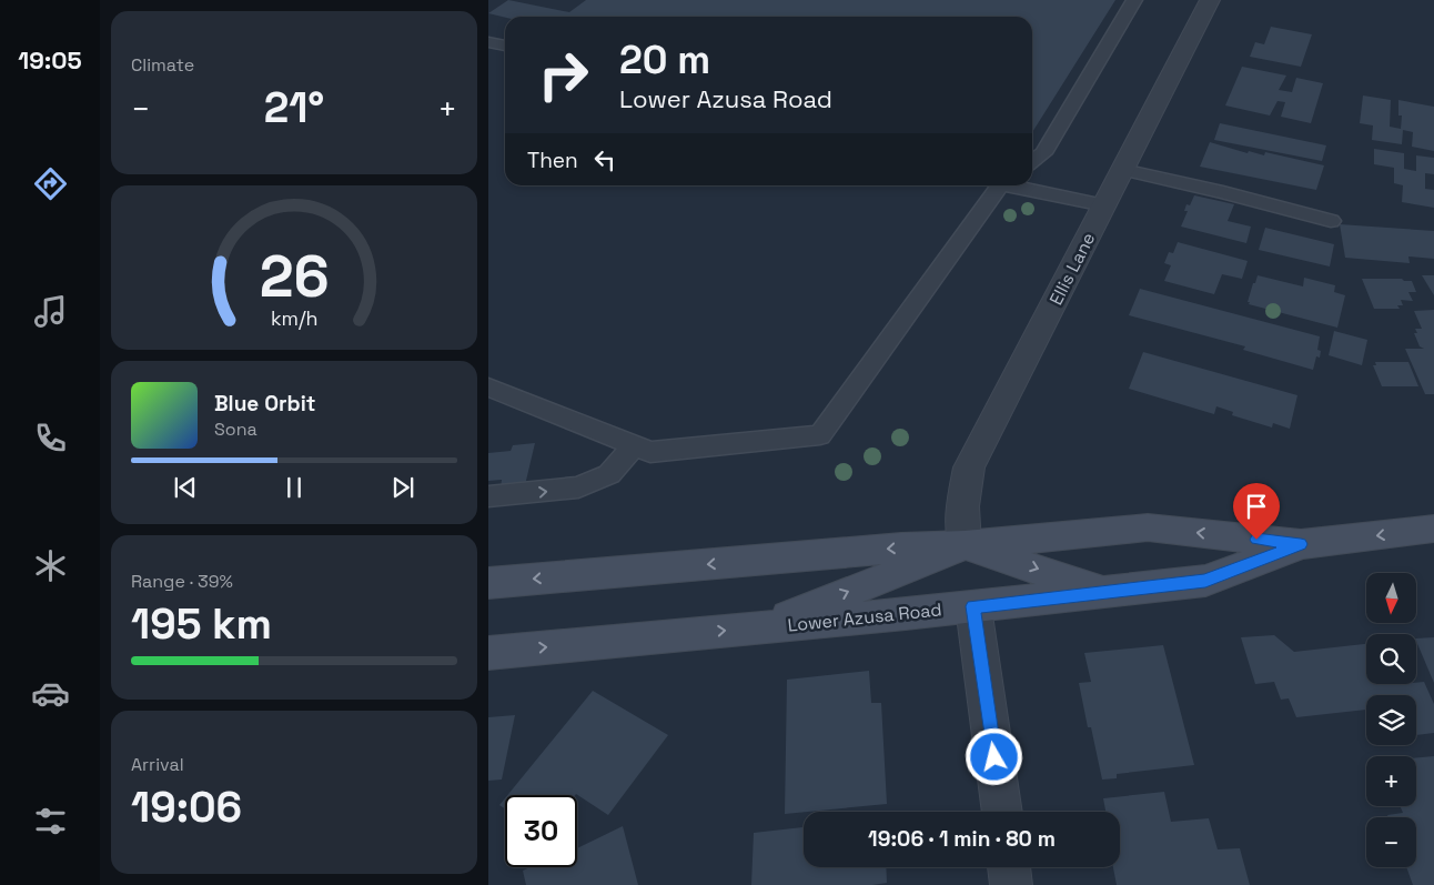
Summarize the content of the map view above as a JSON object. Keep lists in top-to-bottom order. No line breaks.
{"streets":{"main road":["Lower Azusa Road"],"street":["Ellis Lane"]},"crossings":[["Ellis Lane","Lower Azusa Road"]],"north":"bottom","page":{"tabs":"19:05","tile":["Climate",["Range · 39%","195 km"],["Arrival","19:06"]],"turn":["20 m","Lower Azusa Road"],"heat":["−","21°","+"],"then":"Then","song":["Blue Orbit","Sona"],"map_buttons":["+","−"],"limit":"30","trip":"19:06 · 1 min · 80 m","gauge":["26","km/h"]}}
